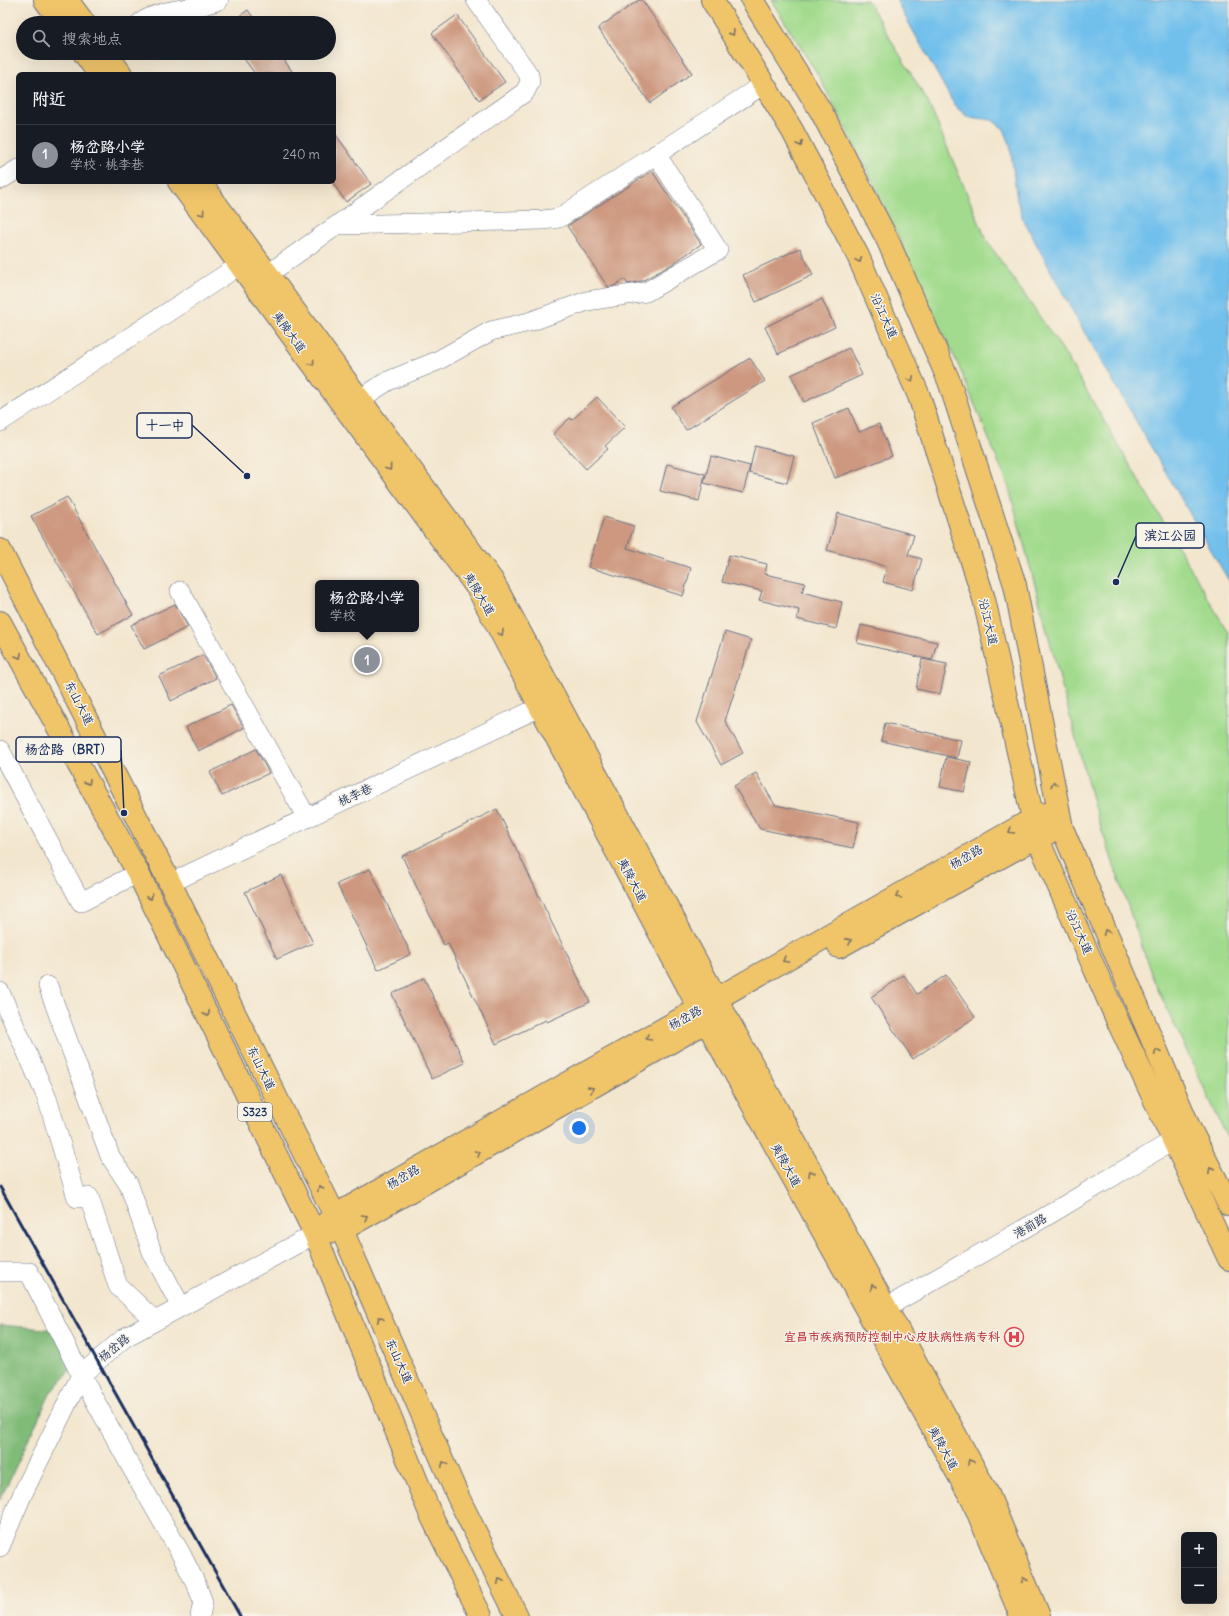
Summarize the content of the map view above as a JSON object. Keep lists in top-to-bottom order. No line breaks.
{"streets":{"main road":["沿江大道","夷陵大道","东山大道","杨岔路","S323"],"street":["桃李巷","港前路"]},"crossings":[["沿江大道","杨岔路"],["沿江大道","港前路"],["夷陵大道","桃李巷"],["夷陵大道","杨岔路"],["夷陵大道","港前路"],["东山大道","桃李巷"],["东山大道","杨岔路"]],"places":{"other":["十一中","滨江公园","杨岔路（BRT）"],"hospital":["宜昌市疾病预防控制中心皮肤病性病专科"]},"page":{"search":"搜索地点","heading":"附近","list":[{"mark":"1","name":"杨岔路小学","note":"学校 · 桃李巷","value":"240 m"}],"popup":["杨岔路小学","学校"],"pins":"1","map_buttons":["+","−"]}}
